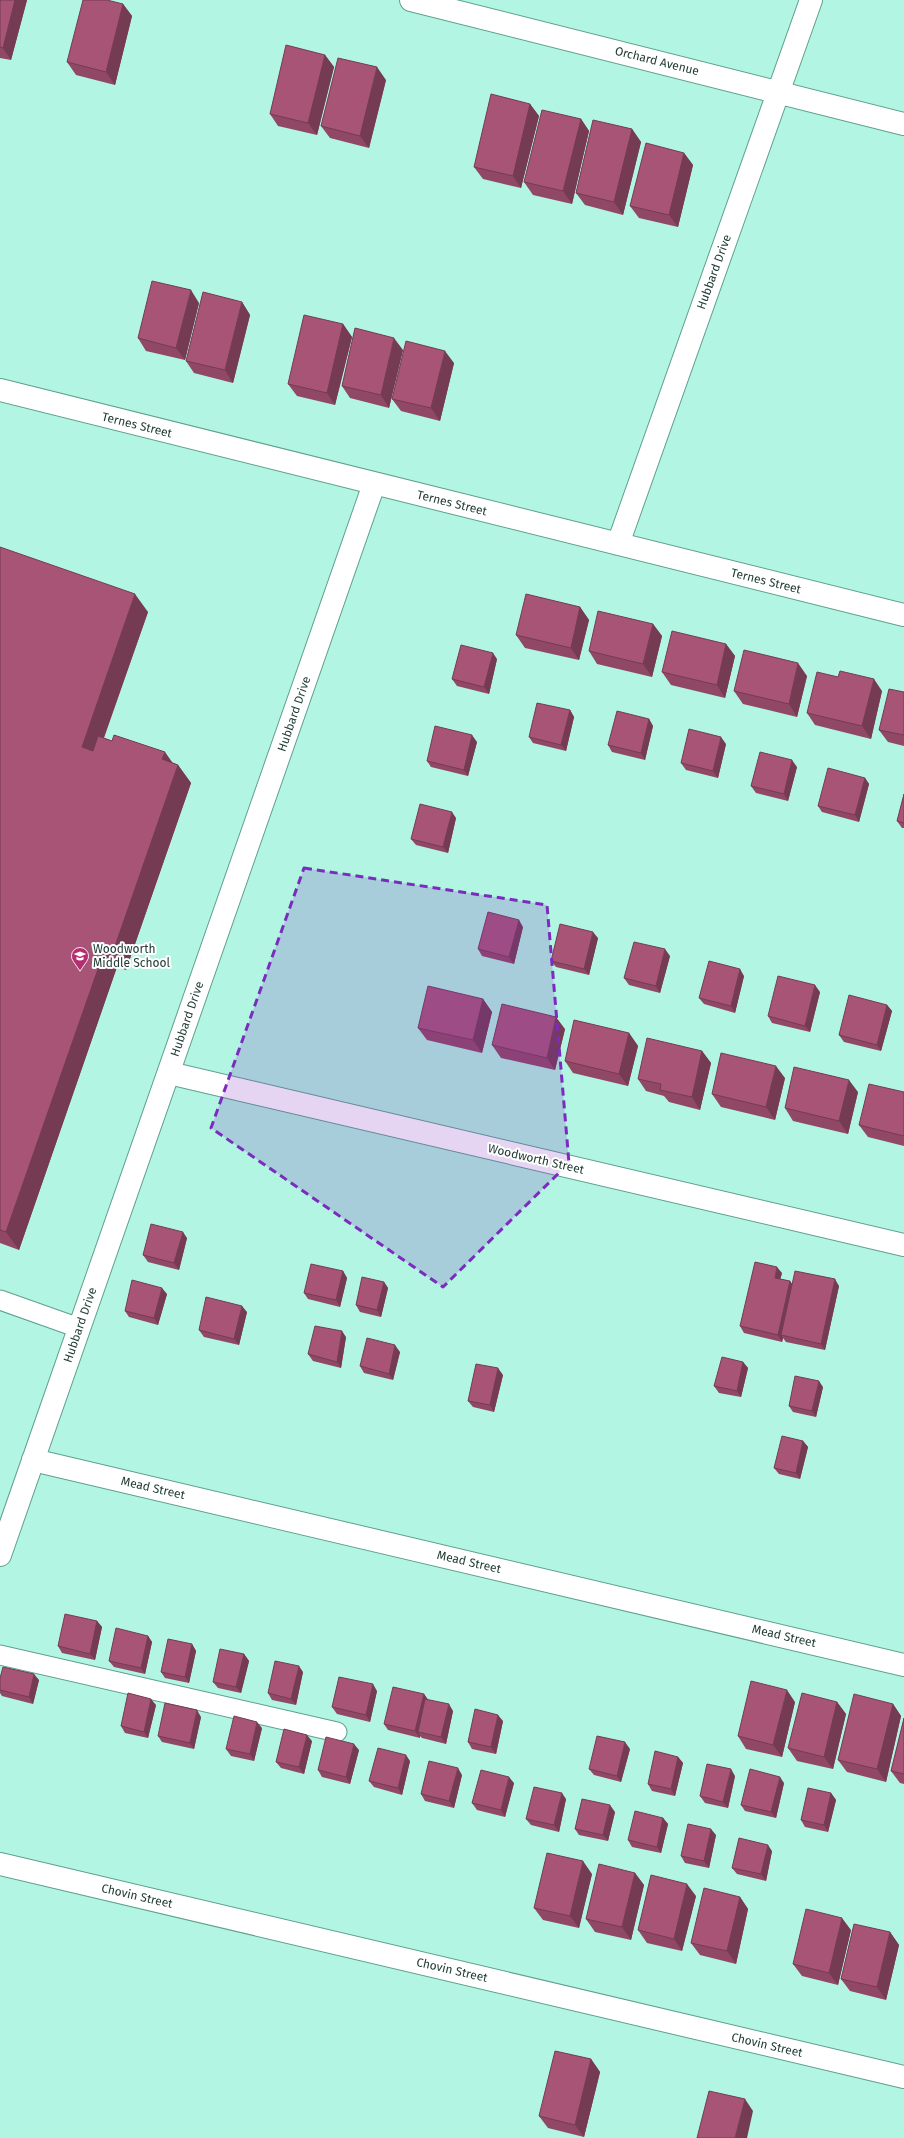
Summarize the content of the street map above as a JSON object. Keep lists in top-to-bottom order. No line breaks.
{"streets":{"street":["Orchard Avenue","Hubbard Drive","Ternes Street","Woodworth Street","Mead Street","Chovin Street"]},"crossings":[["Orchard Avenue","Hubbard Drive"],["Hubbard Drive","Ternes Street"],["Hubbard Drive","Woodworth Street"],["Hubbard Drive","Mead Street"]],"places":{"school or university":["Woodworth Middle School"]}}
